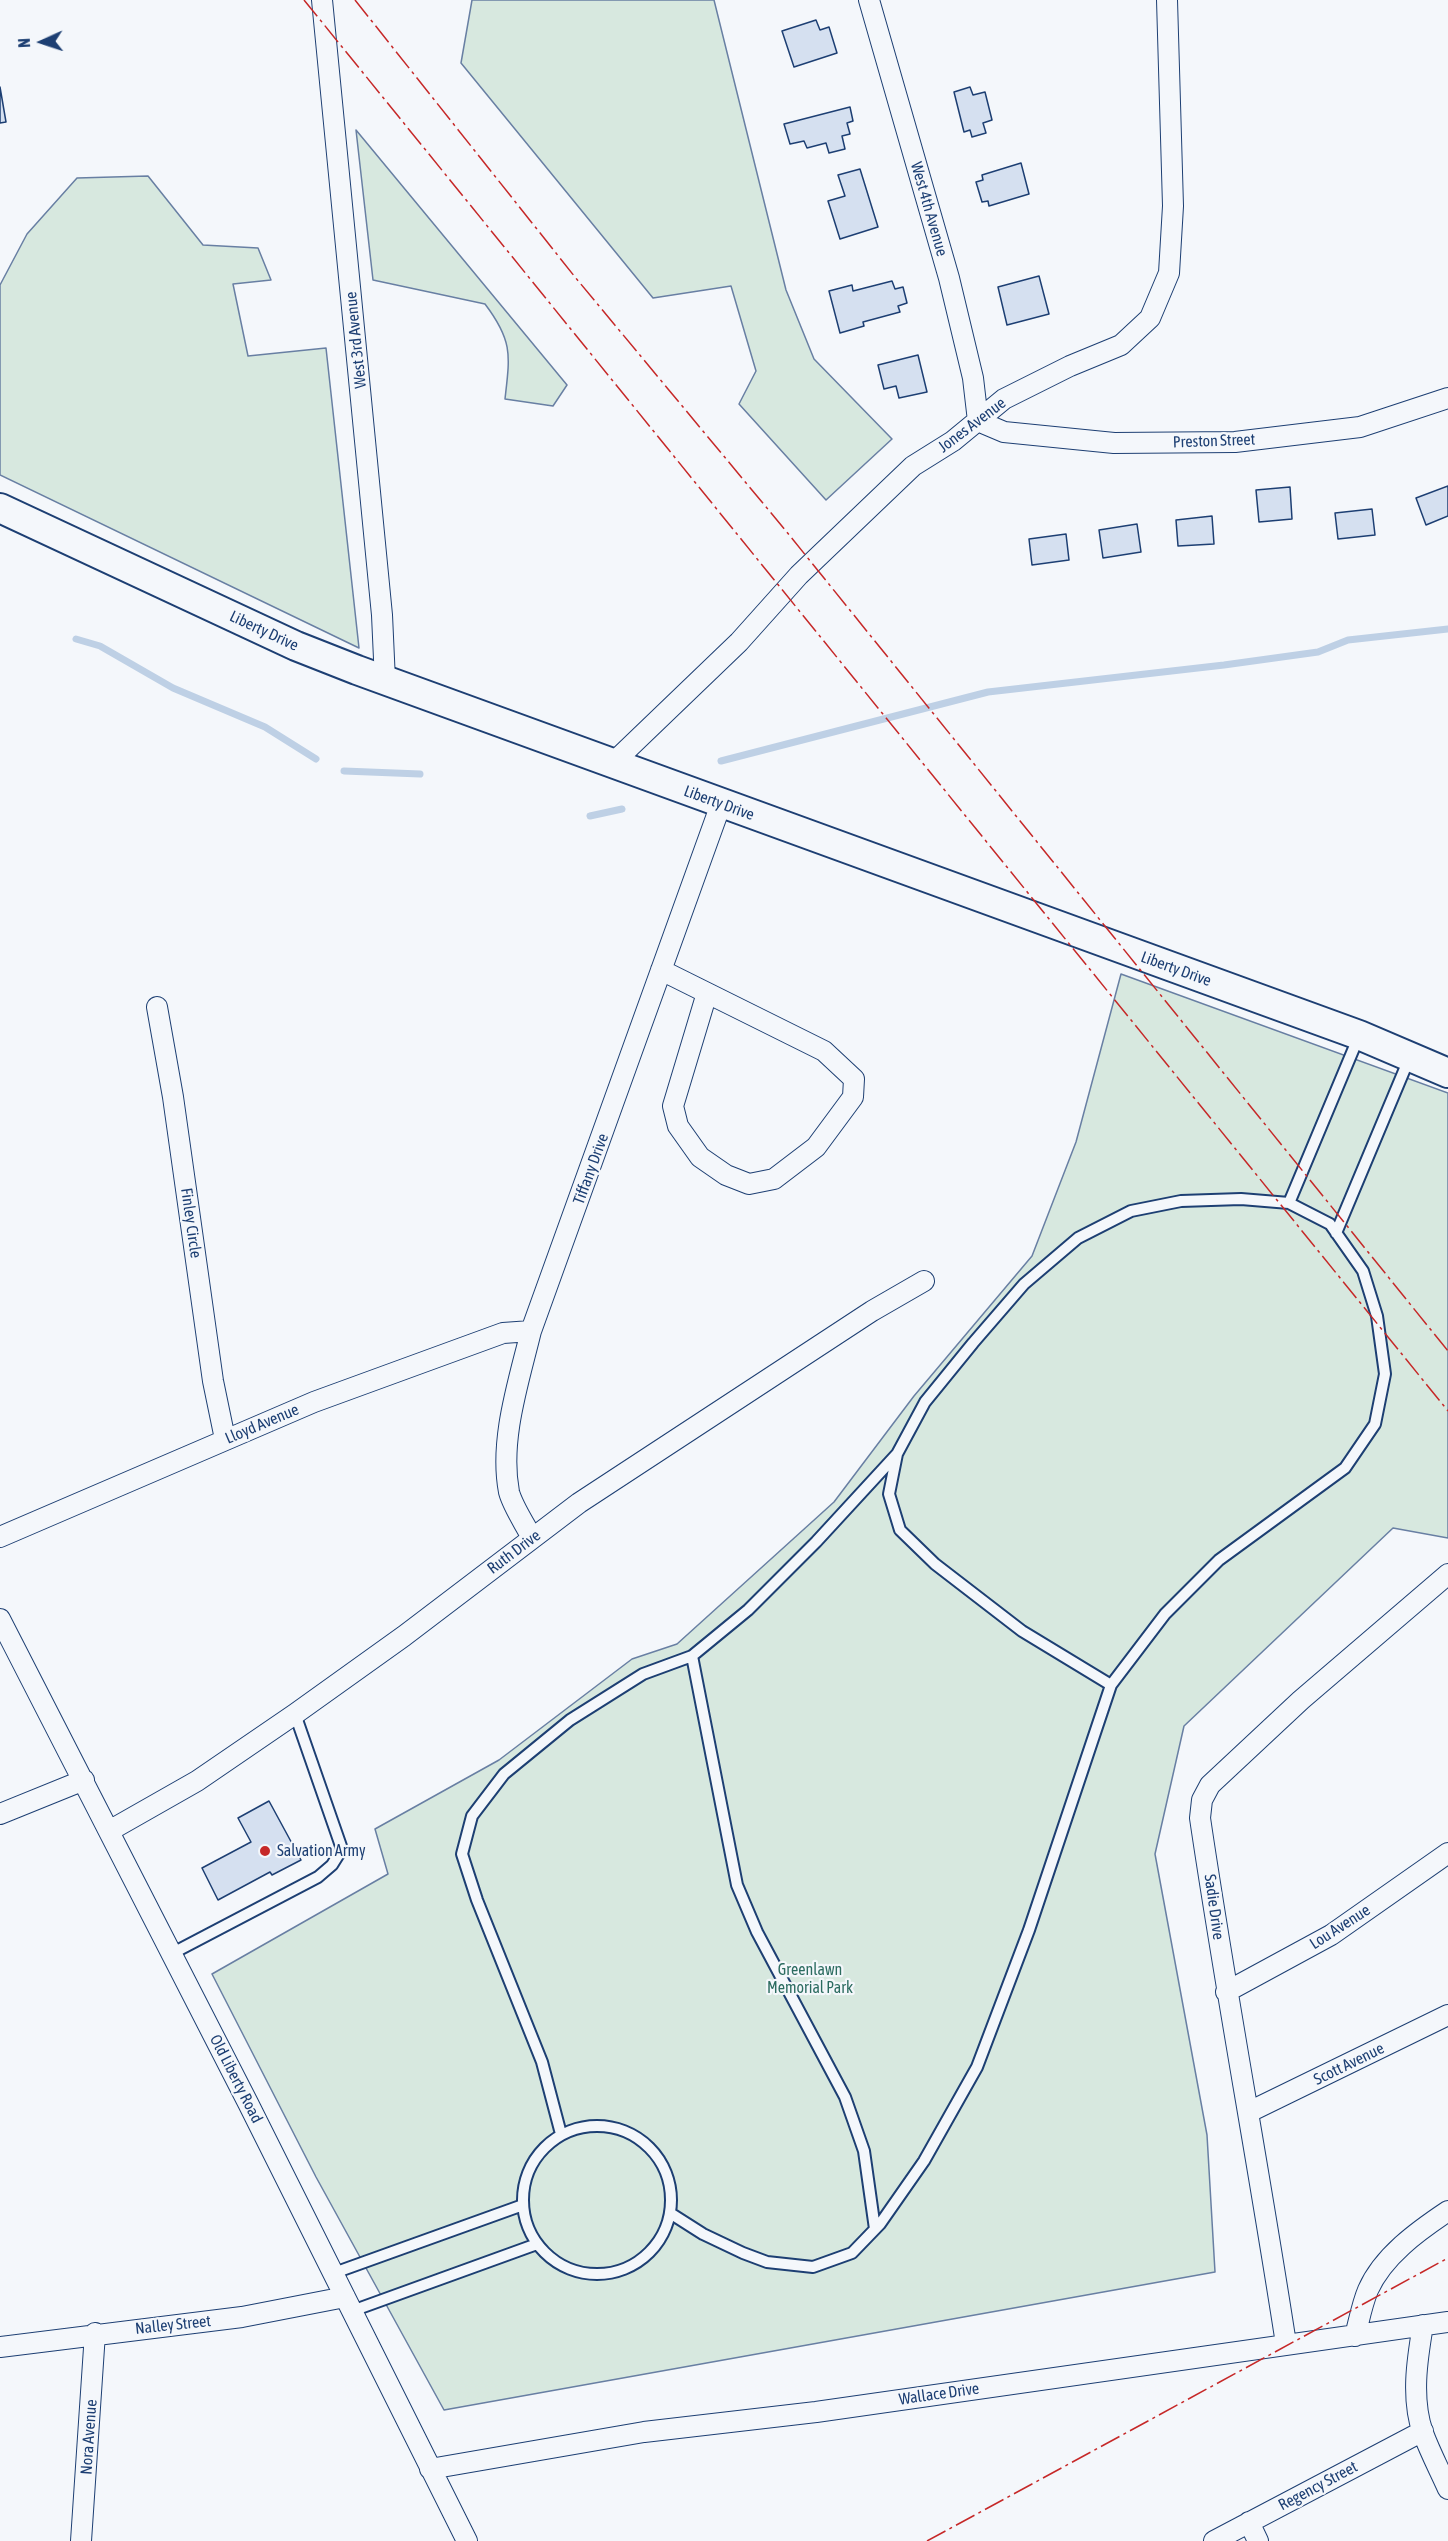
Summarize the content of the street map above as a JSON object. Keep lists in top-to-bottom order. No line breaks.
{"streets":{"main road":["Liberty Drive"],"street":["West 4th Avenue","West 3rd Avenue","Jones Avenue","Preston Street","Tiffany Drive","Finley Circle","Lloyd Avenue","Ruth Drive","Sadie Drive","Lou Avenue","Scott Avenue","Old Liberty Road","Nalley Street","Wallace Drive","Nora Avenue","Regency Street"]},"crossings":[["West 4th Avenue","Jones Avenue"],["West 4th Avenue","Preston Street"],["West 3rd Avenue","Liberty Drive"],["Jones Avenue","Preston Street"],["Jones Avenue","Liberty Drive"],["Liberty Drive","Tiffany Drive"],["Tiffany Drive","Lloyd Avenue"],["Tiffany Drive","Ruth Drive"],["Finley Circle","Lloyd Avenue"],["Ruth Drive","Old Liberty Road"],["Sadie Drive","Lou Avenue"],["Sadie Drive","Scott Avenue"],["Sadie Drive","Wallace Drive"],["Old Liberty Road","Nalley Street"],["Old Liberty Road","Wallace Drive"],["Nalley Street","Nora Avenue"]],"parks":["Greenlawn Memorial Park"],"places":["Salvation Army"],"north":"left"}
